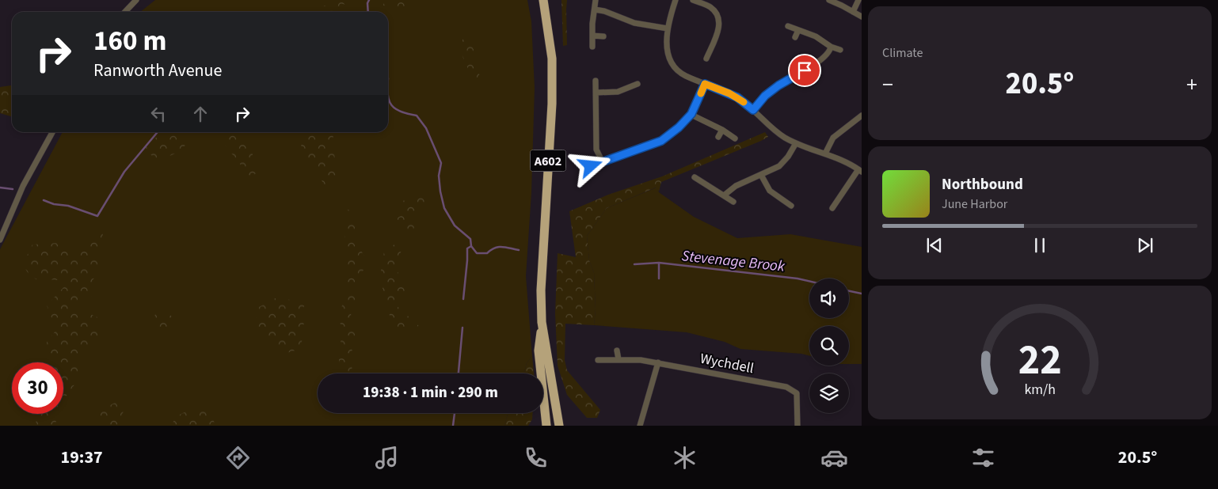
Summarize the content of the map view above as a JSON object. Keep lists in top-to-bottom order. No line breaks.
{"streets":{"highway":["A602"],"street":["Wychdell"]},"water":["Stevenage Brook"],"page":{"tile":"Climate","turn":["160 m","Ranworth Avenue"],"heat":["−","20.5°","+"],"song":["Northbound","June Harbor"],"limit":"30","trip":"19:38 · 1 min · 290 m","tabs":["19:37","20.5°"],"gauge":["22","km/h"]}}
